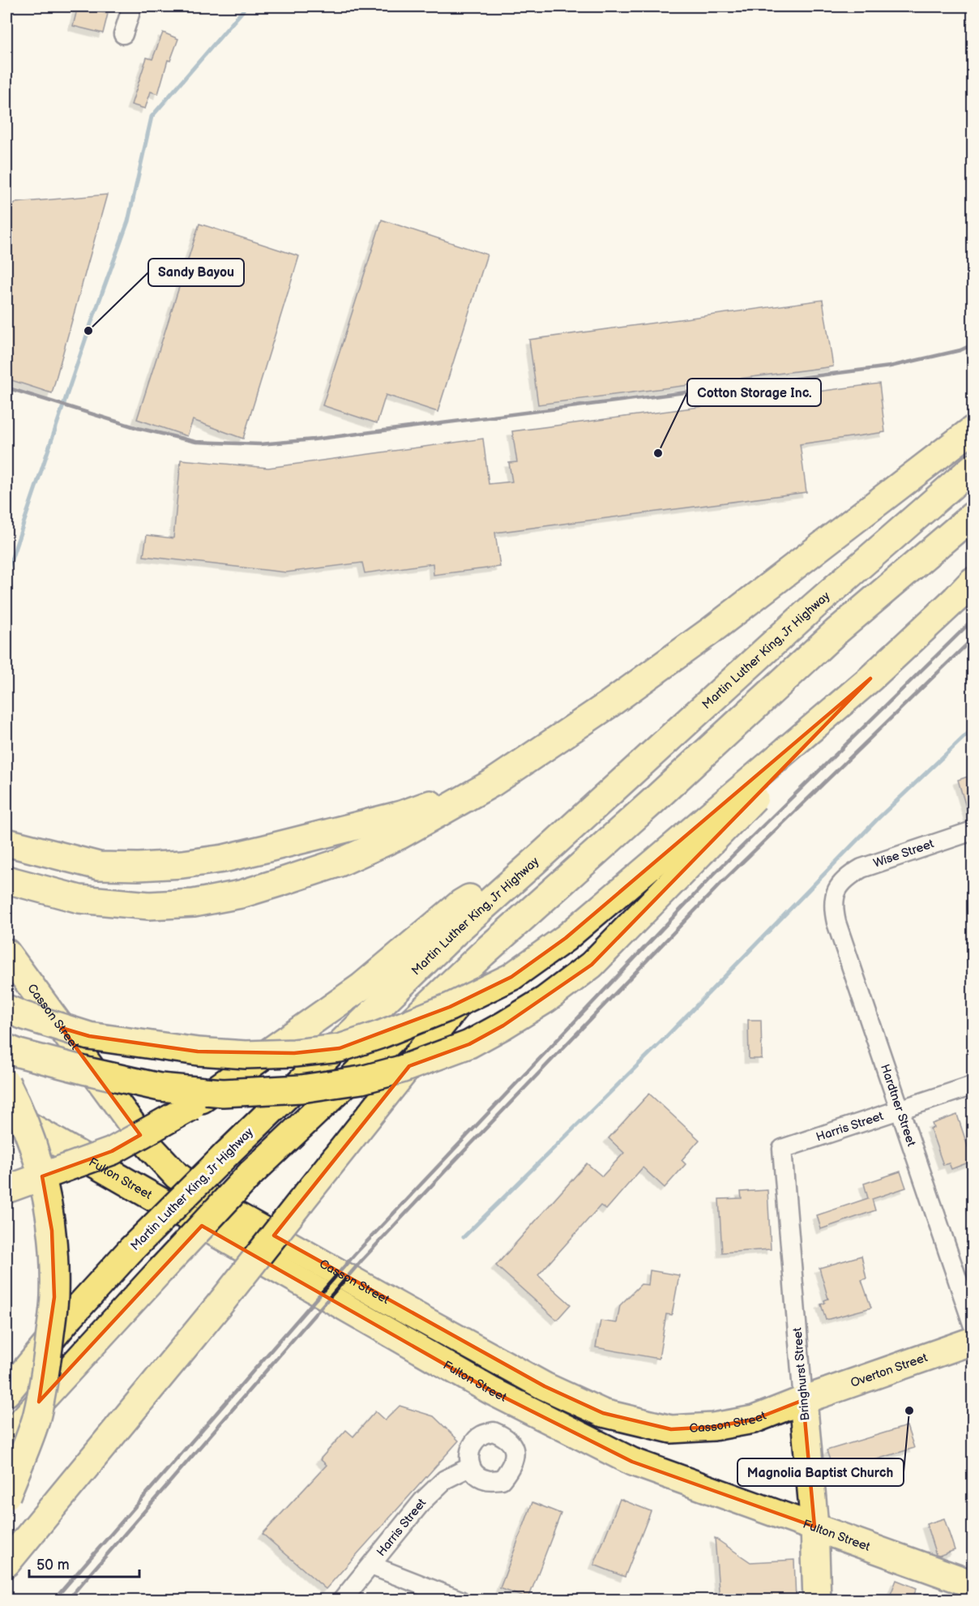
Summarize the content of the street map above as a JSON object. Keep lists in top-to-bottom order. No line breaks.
{"streets":{"main road":["Martin Luther King, Jr Highway","Casson Street","Fulton Street","Overton Street","Bringhurst Street"],"street":["Wise Street","Hardtner Street","Harris Street"]},"crossings":[["Wise Street","Hardtner Street"],["Casson Street","Overton Street"],["Casson Street","Bringhurst Street"],["Hardtner Street","Harris Street"],["Harris Street","Bringhurst Street"],["Fulton Street","Bringhurst Street"],["Overton Street","Bringhurst Street"]],"places":["Sandy Bayou","Cotton Storage Inc.","Magnolia Baptist Church"],"scale_bar":"50 m"}
